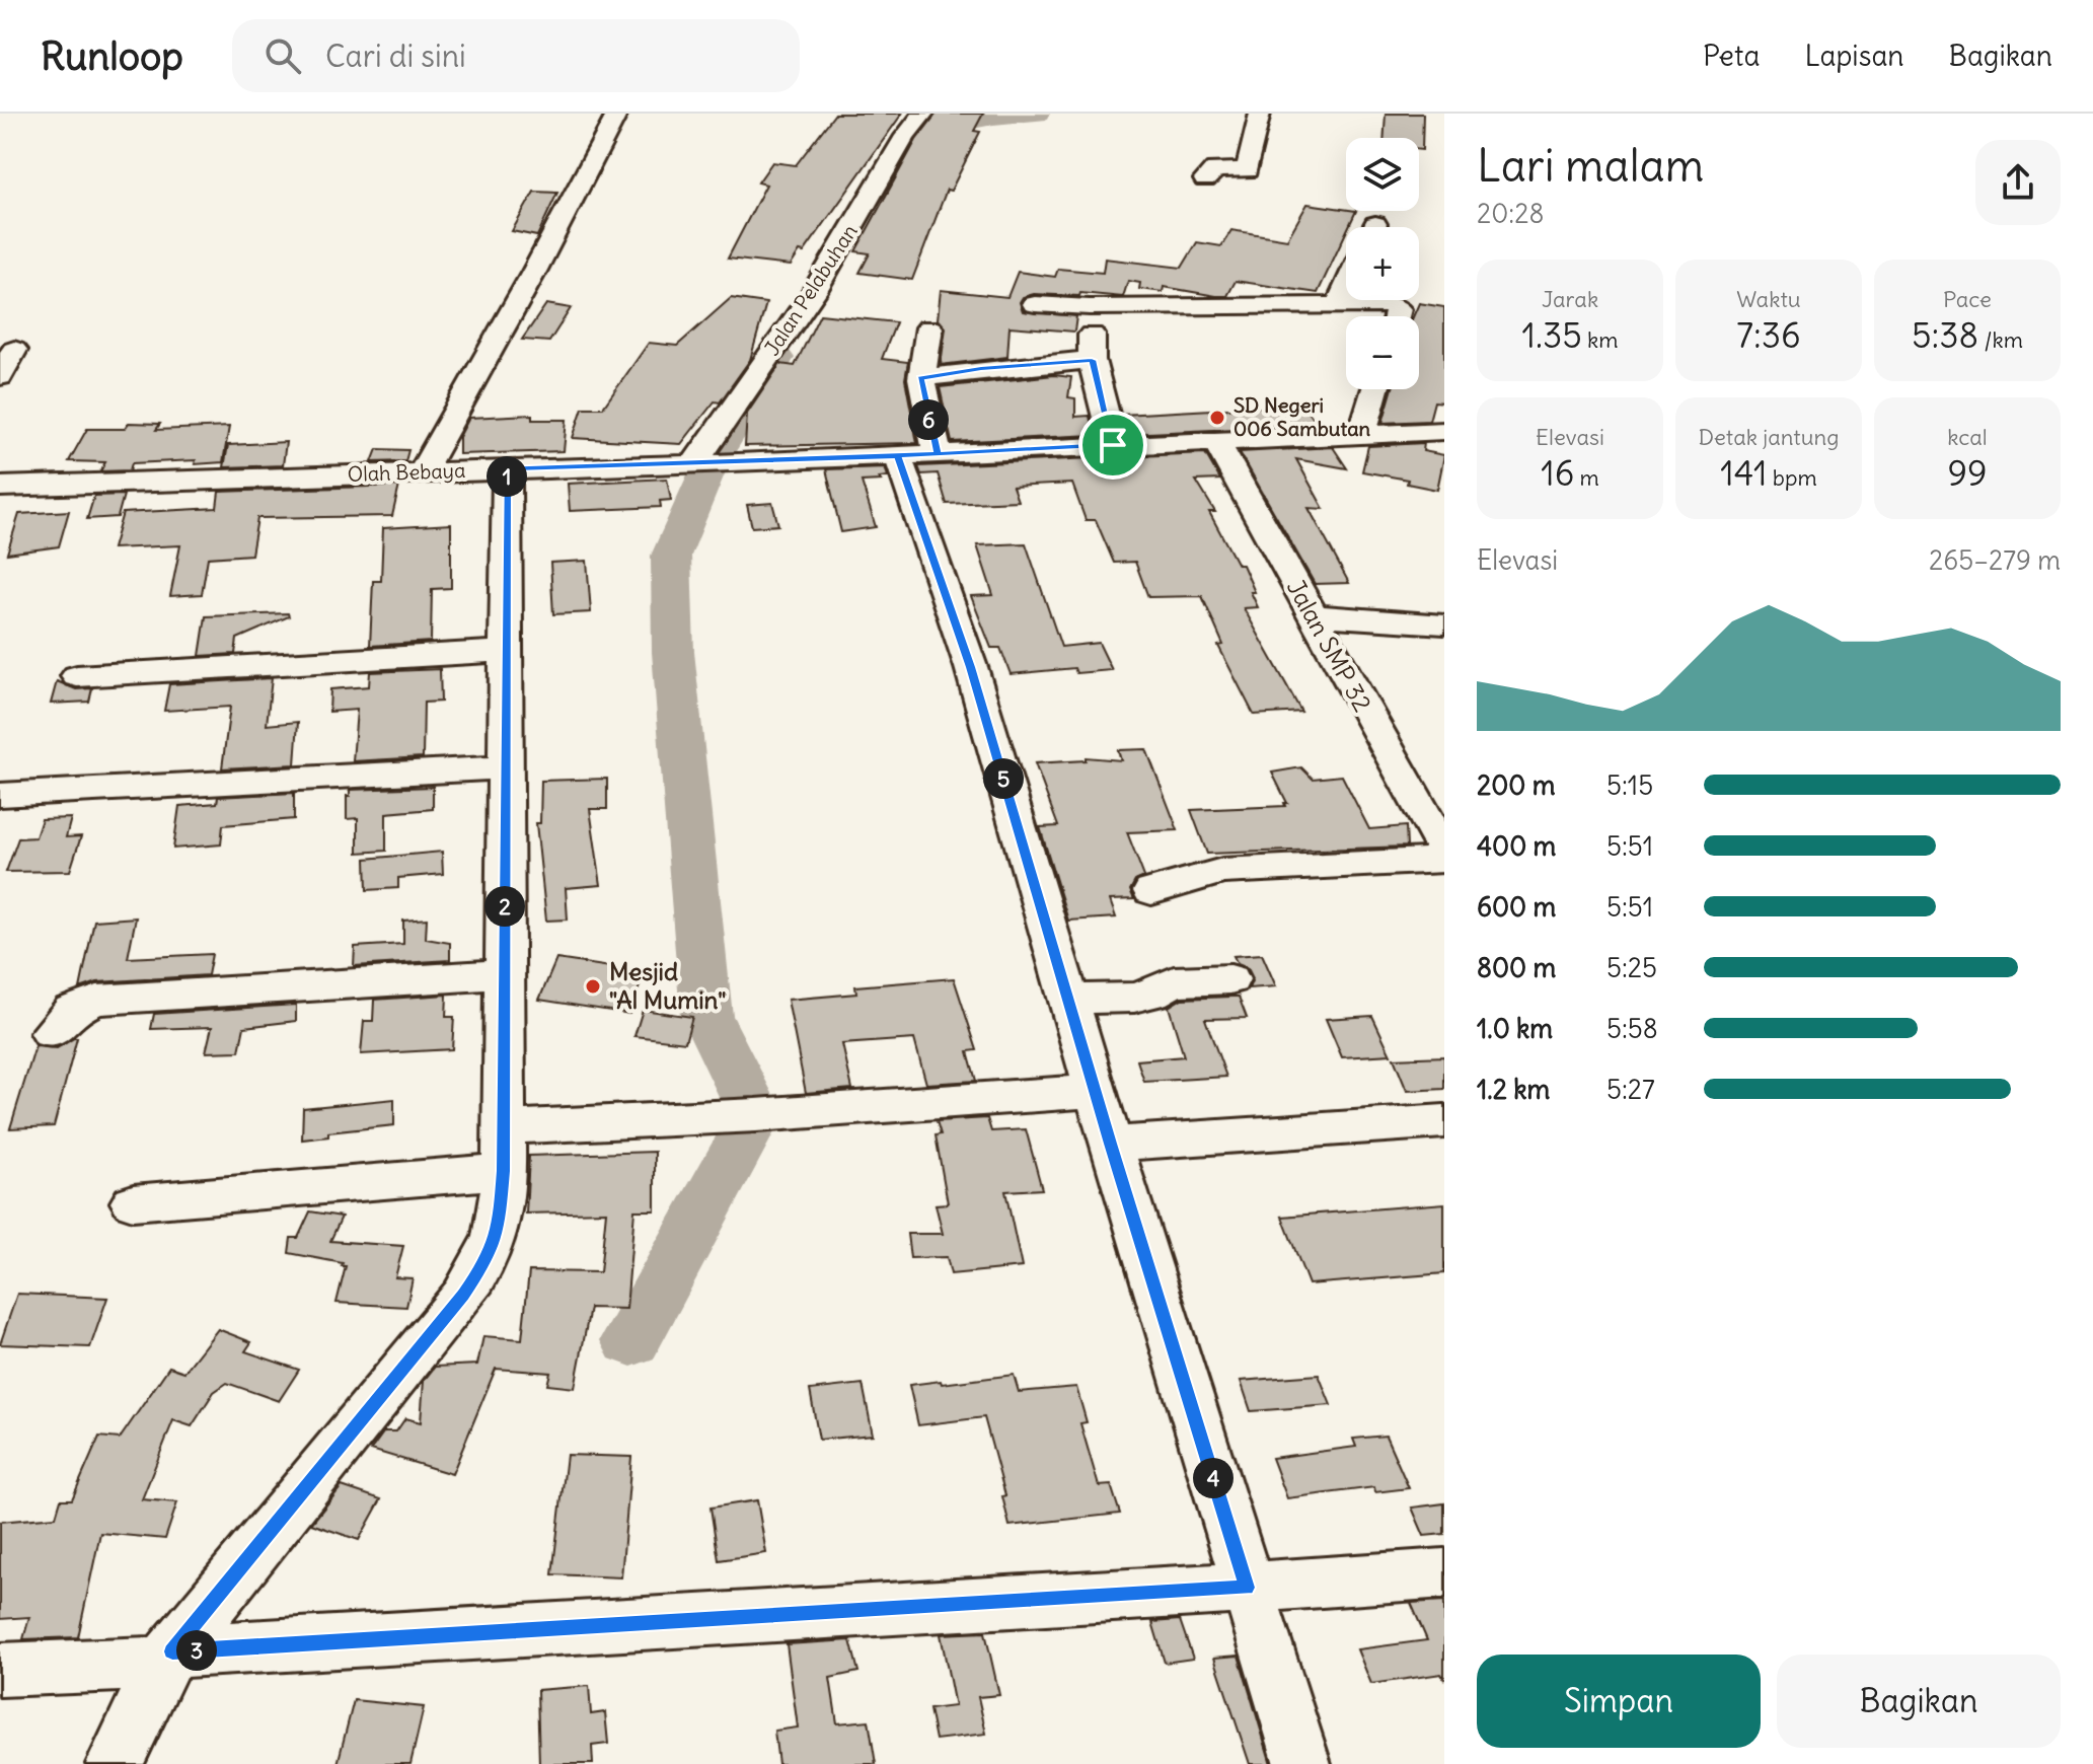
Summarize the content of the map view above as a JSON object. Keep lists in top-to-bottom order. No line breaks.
{"streets":{"street":["Jalan Pelabuhan","Olah Bebaya","Jalan SMP 32"]},"crossings":[["Jalan Pelabuhan","Olah Bebaya"],["Olah Bebaya","Jalan SMP 32"]],"places":["SD Negeri 006 Sambutan","Mesjid \"Al Mumin\""],"page":{"header":"Runloop","search":"Cari di sini","nav":["Peta","Lapisan","Bagikan"],"heading":["Lari malam","20:28"],"map_buttons":["+","−"],"stats":[["Jarak","1.35 km"],["Waktu","7:36"],["Pace","5:38 /km"],["Elevasi","16 m"],["Detak jantung","141 bpm"],["kcal","99"]],"pins":["6","1","5","2","4","3"],"chart":["Elevasi","265–279 m"],"list":[{"name":"200 m","note":"5:15"},{"name":"400 m","note":"5:51"},{"name":"600 m","note":"5:51"},{"name":"800 m","note":"5:25"},{"name":"1.0 km","note":"5:58"},{"name":"1.2 km","note":"5:27"}],"buttons":["Simpan","Bagikan"]}}
